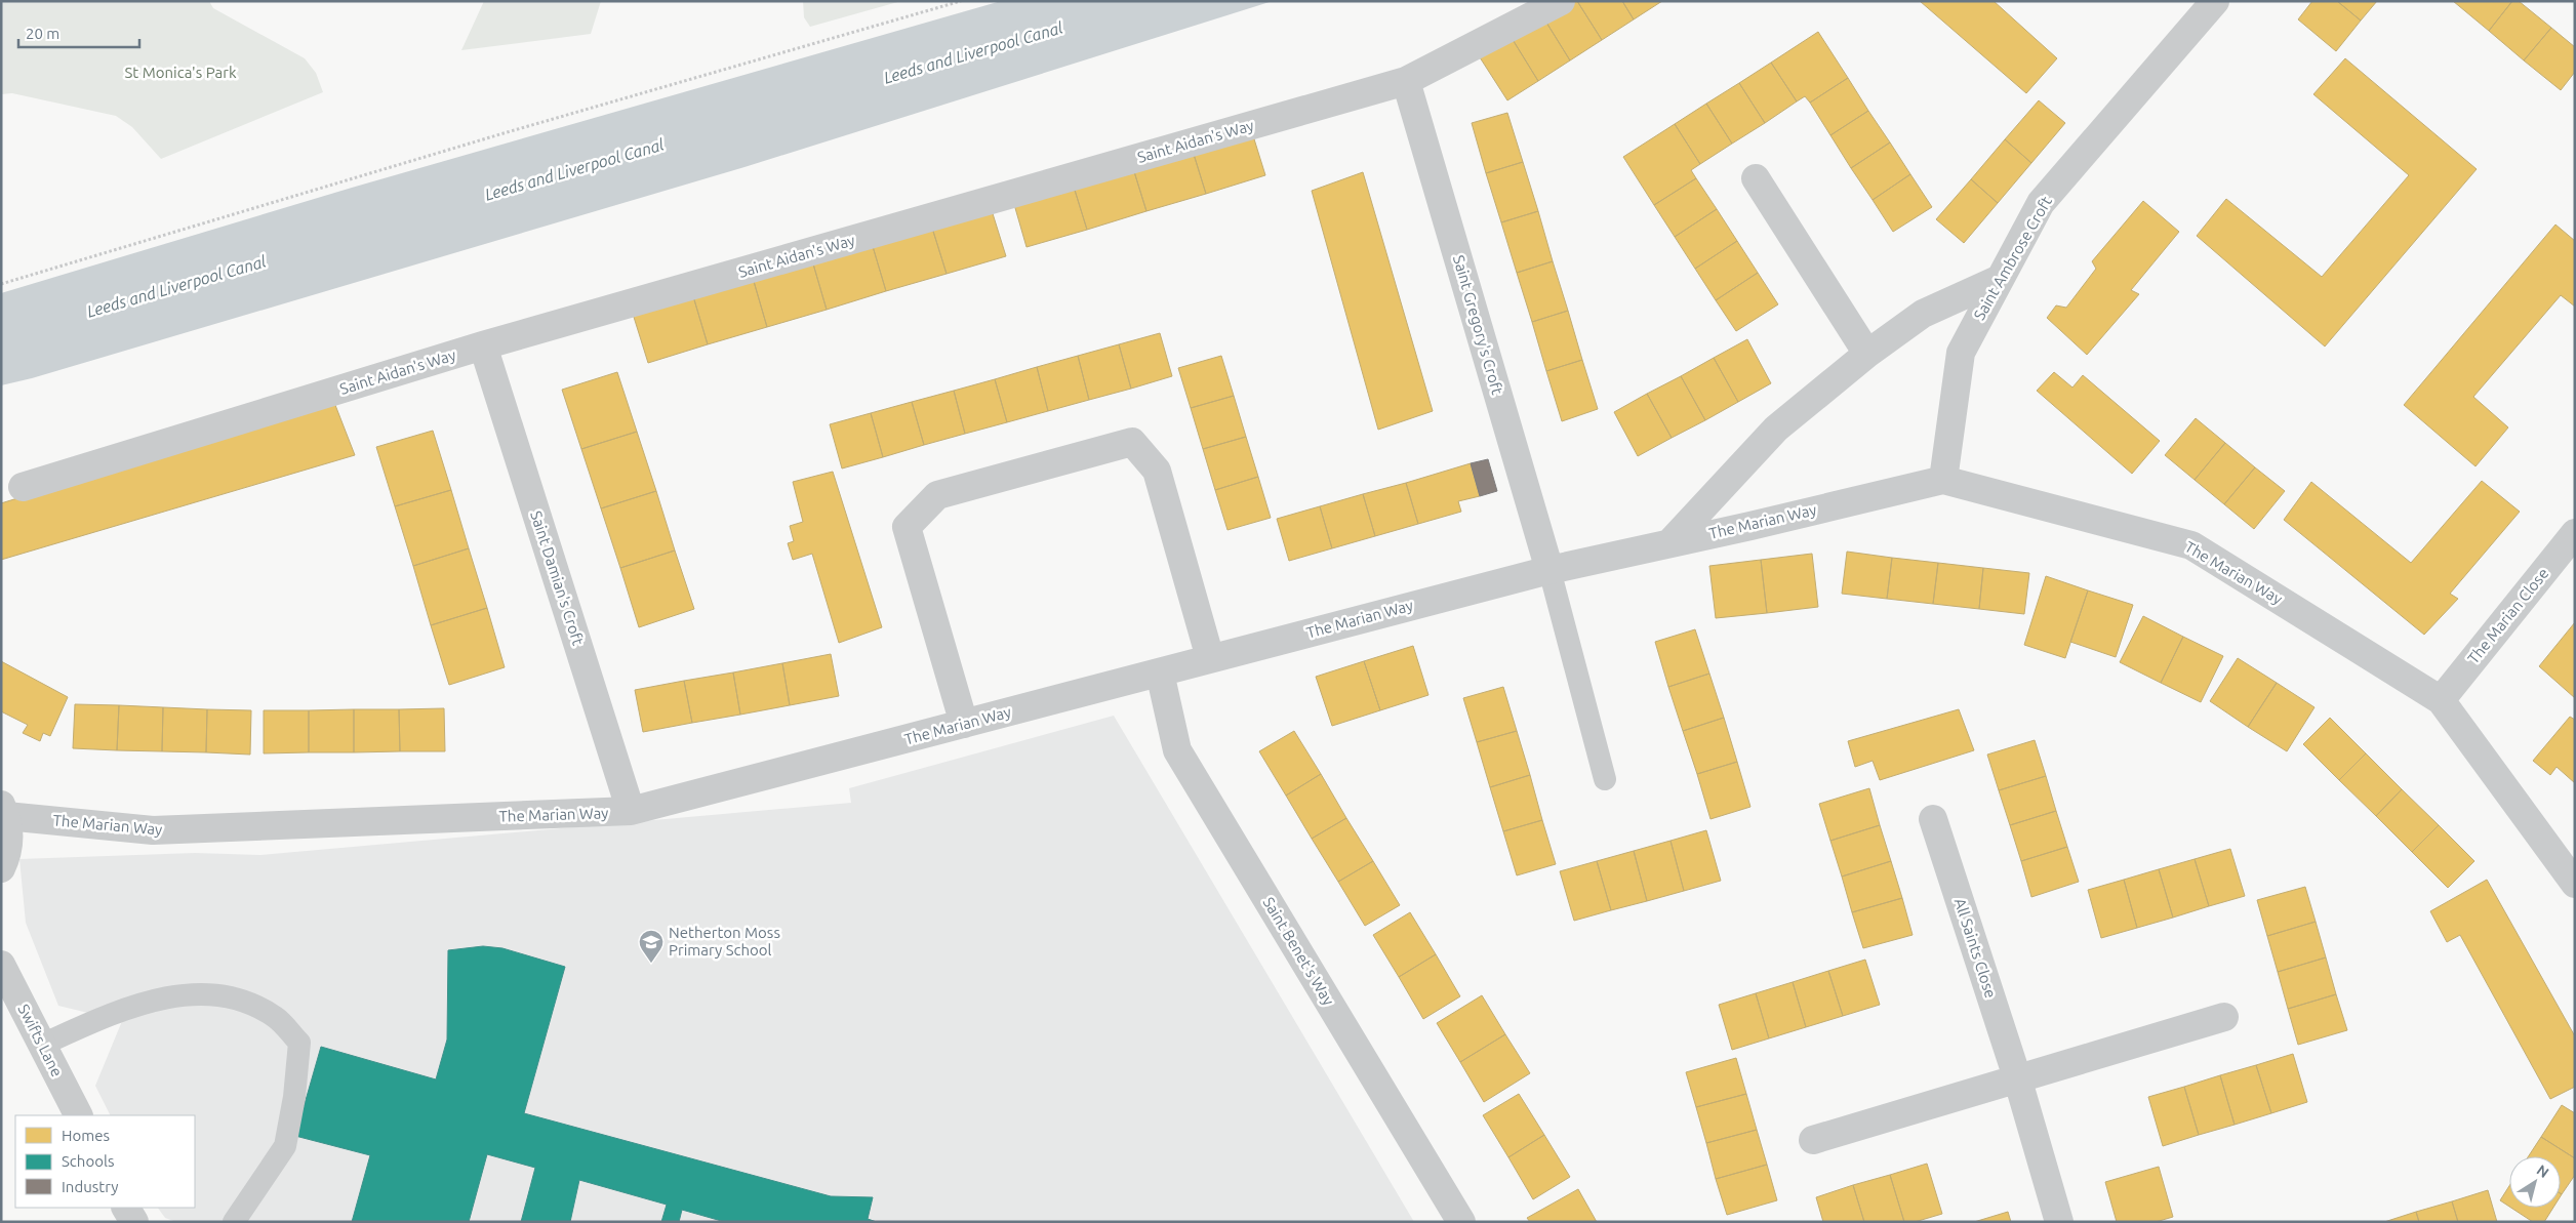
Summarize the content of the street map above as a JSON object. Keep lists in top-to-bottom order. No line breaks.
{"streets":{"street":["Saint Aidan's Way","Saint Ambrose Croft","Saint Gregory's Croft","The Marian Way","Saint Damian's Croft","The Marian Close","All Saints Close","Saint Benet's Way","Swifts Lane"]},"crossings":[["Saint Aidan's Way","Saint Gregory's Croft"],["Saint Aidan's Way","Saint Damian's Croft"],["Saint Ambrose Croft","The Marian Way"],["Saint Gregory's Croft","The Marian Way"],["The Marian Way","Saint Damian's Croft"],["The Marian Way","The Marian Close"],["The Marian Way","Saint Benet's Way"]],"water":["Leeds and Liverpool Canal"],"parks":["St Monica's Park"],"places":{"school or university":["Netherton Moss Primary School"]},"legend":["Homes","Schools","Industry"],"scale_bar":"20 m","north":"top right"}
